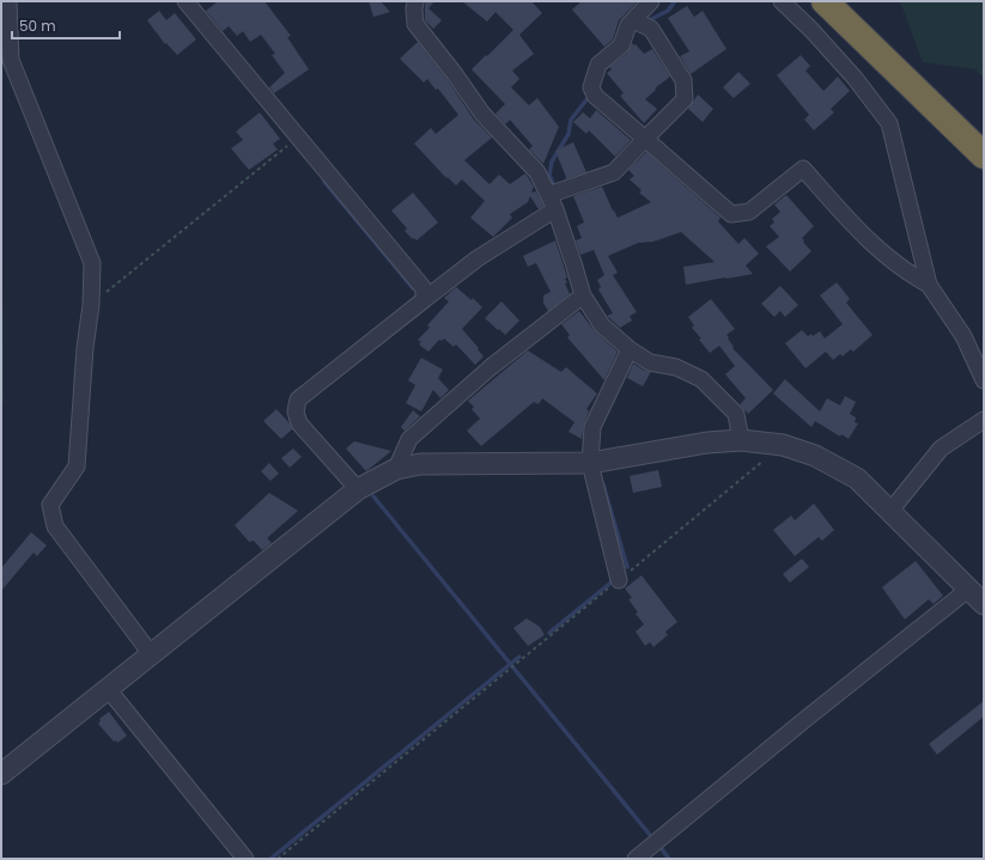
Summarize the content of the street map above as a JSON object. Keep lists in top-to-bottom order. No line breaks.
{"scale_bar":"50 m"}
